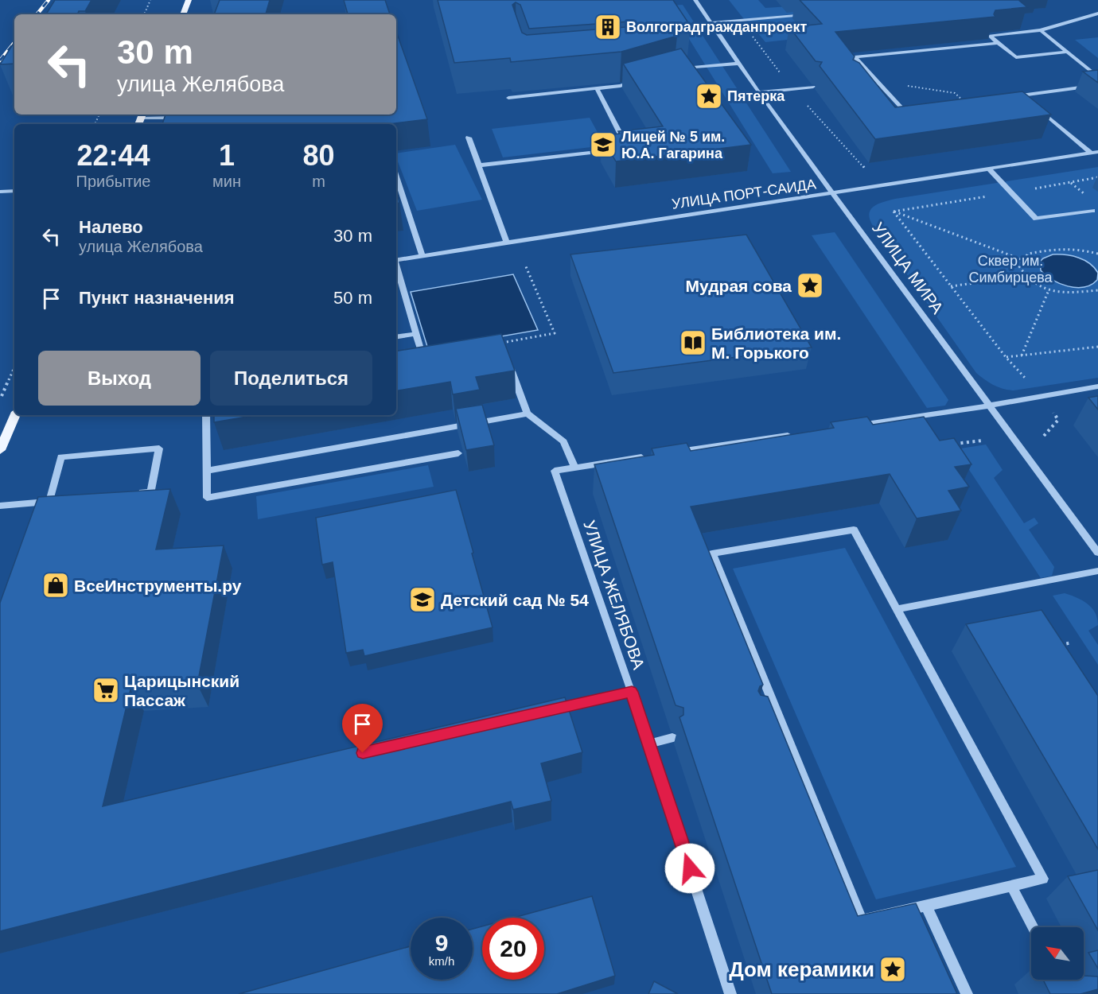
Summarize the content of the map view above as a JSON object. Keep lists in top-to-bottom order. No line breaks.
{"streets":{"street":["УЛИЦА ПОРТ-САИДА","УЛИЦА МИРА","УЛИЦА ЖЕЛЯБОВА"]},"crossings":[["УЛИЦА ПОРТ-САИДА","УЛИЦА МИРА"]],"parks":["Сквер им. Симбирцева"],"places":{"building":["Волгоградгражданпроект"],"place":["Пятерка","Мудрая сова","Дом керамики"],"school or university":["Лицей № 5 им. Ю.А. Гагарина","Детский сад № 54"],"library":["Библиотека им. М. Горького"],"shop":["ВсеИнструменты.ру"],"supermarket":["Царицынский Пассаж"]},"north":"top left","page":{"turn":["30 m","улица Желябова"],"eta":["22:44","Прибытие","1","мин","80","m"],"list":[{"name":"Налево","note":"улица Желябова","value":"30 m"},{"name":"Пункт назначения","value":"50 m"}],"buttons":["Выход","Поделиться"],"speed":"9 km/h","limit":"20"}}
